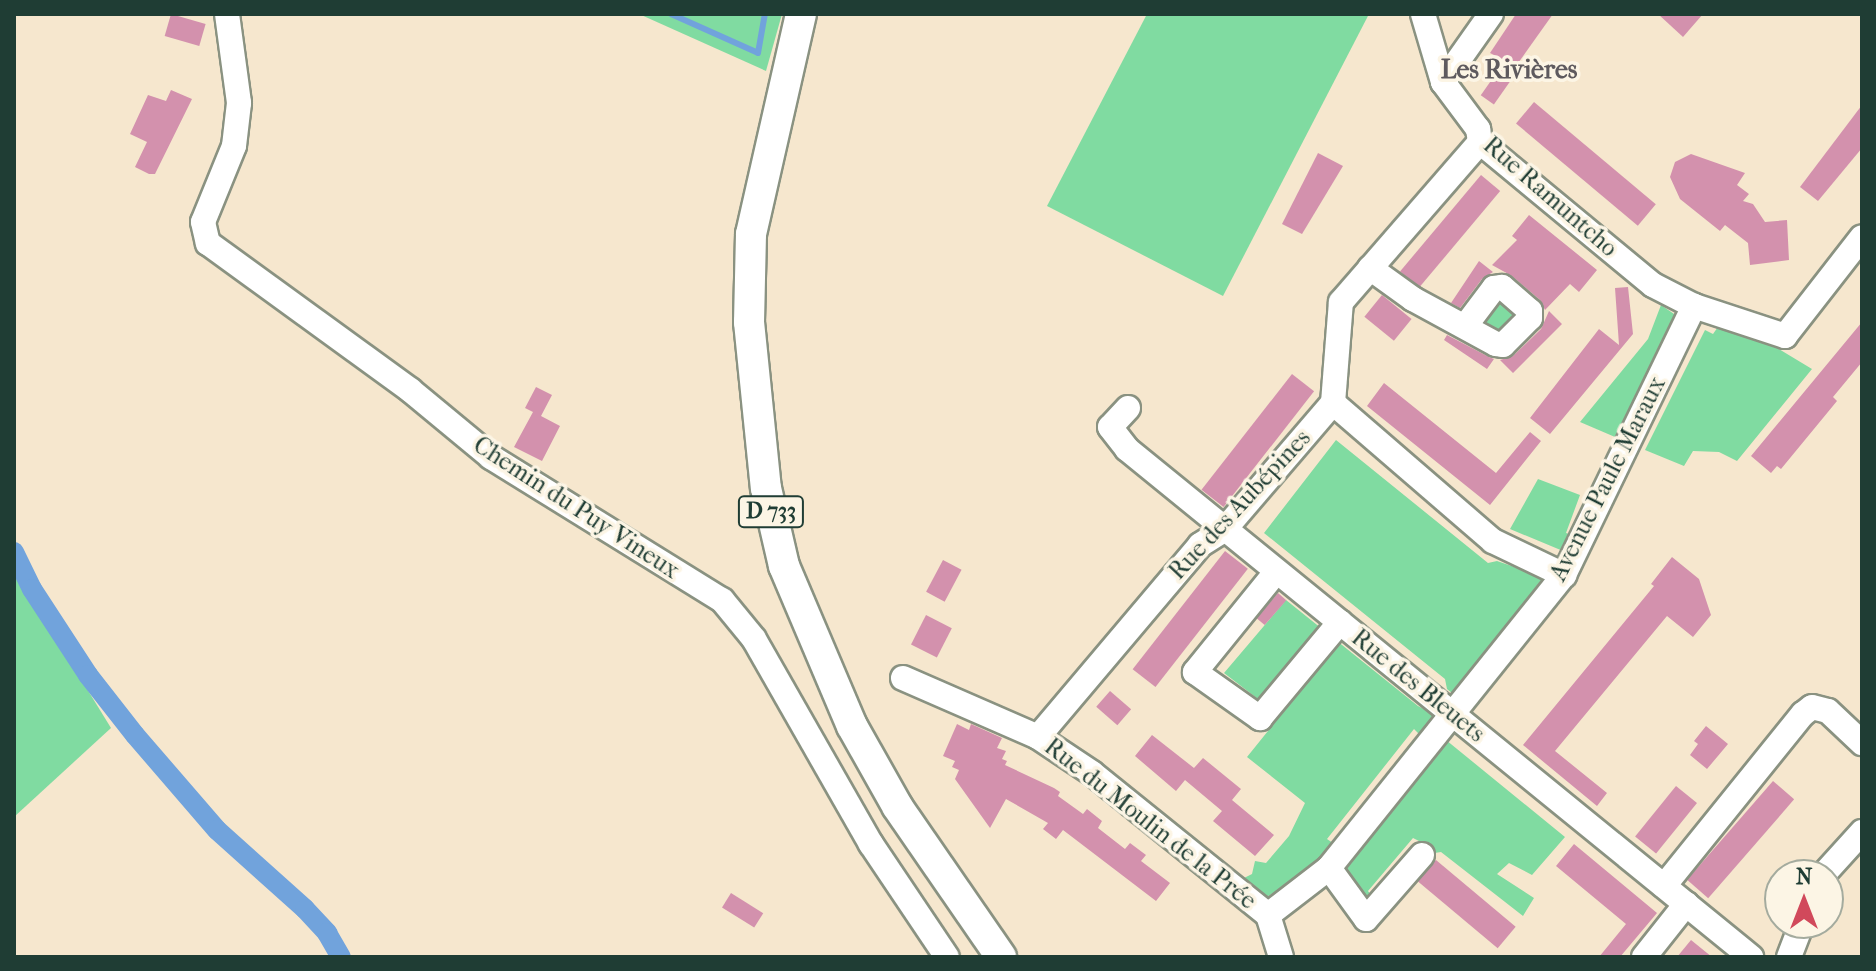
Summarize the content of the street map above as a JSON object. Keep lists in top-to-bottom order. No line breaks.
{"streets":{"main road":["D 733"],"street":["Rue Ramuntcho","Avenue Paule Maraux","Rue des Aubépines","Chemin du Puy Vineux","Rue des Bleuets","Rue du Moulin de la Prée"]},"crossings":[["Rue Ramuntcho","Avenue Paule Maraux"],["Avenue Paule Maraux","Rue des Bleuets"],["Avenue Paule Maraux","Rue du Moulin de la Prée"],["Rue des Aubépines","Rue des Bleuets"],["Rue des Aubépines","Rue du Moulin de la Prée"]],"districts":["Les Rivières"],"north":"top"}
